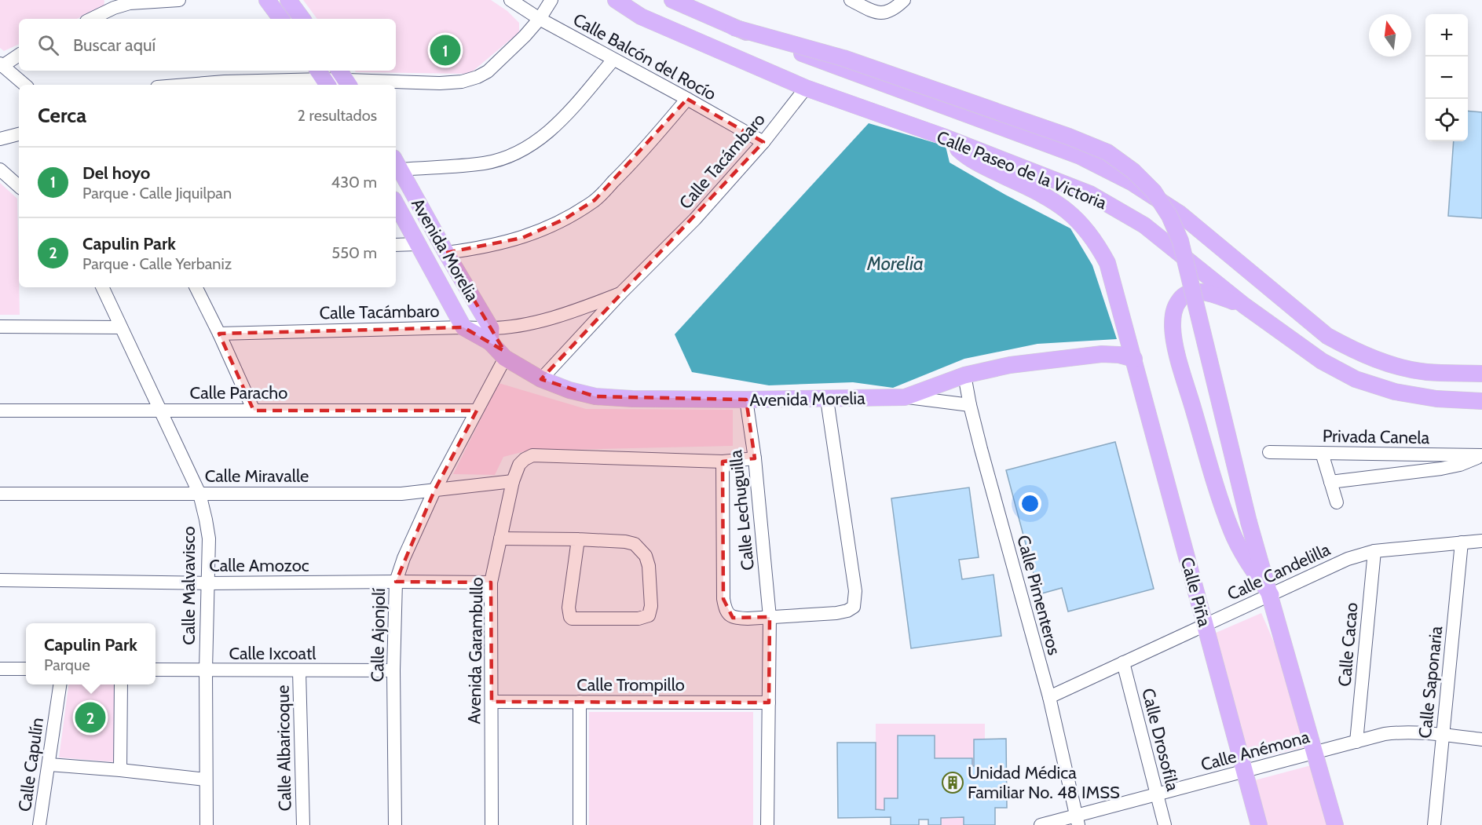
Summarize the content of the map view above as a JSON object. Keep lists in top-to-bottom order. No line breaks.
{"streets":{"main road":["Calle Paseo de la Victoria","Avenida Morelia","Calle Piña"],"street":["Calle Balcón del Rocío","Calle Tacámbaro","Calle Paracho","Privada Canela","Calle Miravalle","Calle Lechuguilla","Calle Amozoc","Calle Candelilla","Calle Malvavisco","Calle Pimenteros","Calle Ajonjolí","Calle Cacao","Avenida Garambullo","Calle Ixcoatl","Calle Saponaria","Calle Trompillo","Calle Drosofila","Calle Albaricoque","Calle Anémona","Calle Capulín"]},"crossings":[["Calle Balcón del Rocío","Calle Tacámbaro"],["Calle Tacámbaro","Calle Paseo de la Victoria"],["Calle Tacámbaro","Avenida Morelia"],["Calle Paseo de la Victoria","Calle Piña"],["Avenida Morelia","Calle Lechuguilla"],["Avenida Morelia","Calle Piña"],["Avenida Morelia","Calle Pimenteros"],["Avenida Morelia","Calle Ajonjolí"],["Calle Paracho","Calle Malvavisco"],["Calle Paracho","Calle Ajonjolí"],["Calle Miravalle","Calle Malvavisco"],["Calle Miravalle","Calle Ajonjolí"],["Calle Miravalle","Avenida Garambullo"],["Calle Lechuguilla","Avenida Garambullo"],["Calle Lechuguilla","Calle Trompillo"],["Calle Amozoc","Calle Malvavisco"],["Calle Amozoc","Calle Ajonjolí"],["Calle Amozoc","Avenida Garambullo"],["Calle Candelilla","Calle Piña"],["Calle Candelilla","Calle Pimenteros"],["Calle Candelilla","Calle Cacao"],["Calle Candelilla","Calle Saponaria"],["Calle Candelilla","Calle Drosofila"],["Calle Malvavisco","Calle Ixcoatl"],["Calle Piña","Calle Anémona"],["Calle Pimenteros","Calle Anémona"],["Calle Ajonjolí","Calle Ixcoatl"],["Calle Cacao","Calle Anémona"],["Avenida Garambullo","Calle Trompillo"],["Calle Ixcoatl","Calle Albaricoque"],["Calle Saponaria","Calle Anémona"],["Calle Drosofila","Calle Anémona"]],"water":["Morelia"],"places":{"building":["Unidad Médica Familiar No. 48 IMSS"]},"north":"top","page":{"map_buttons":["+","−"],"search":"Buscar aquí","pins":["1","2"],"heading":["Cerca","2 resultados"],"list":[{"mark":"1","name":"Del hoyo","note":"Parque · Calle Jiquilpan","value":"430 m"},{"mark":"2","name":"Capulin Park","note":"Parque · Calle Yerbaniz","value":"550 m"}],"popup":["Capulin Park","Parque"]}}
